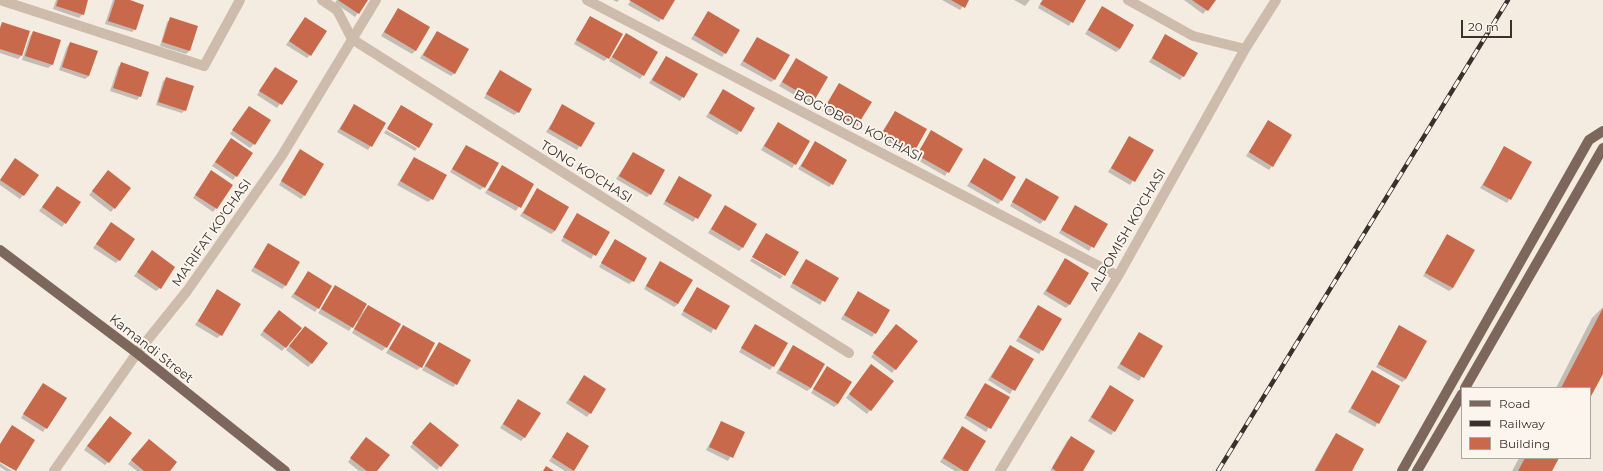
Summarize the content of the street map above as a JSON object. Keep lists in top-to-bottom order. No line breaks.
{"streets":{"main road":["Kamandi Street"],"street":["BOG'OBOD KO'CHASI","TONG KO'CHASI","ALPOMISH KO'CHASI","MA'RIFAT KO'CHASI"]},"crossings":[["BOG'OBOD KO'CHASI","ALPOMISH KO'CHASI"],["TONG KO'CHASI","MA'RIFAT KO'CHASI"],["MA'RIFAT KO'CHASI","Kamandi Street"]],"legend":["Road","Railway","Building"],"scale_bar":"20 m"}
